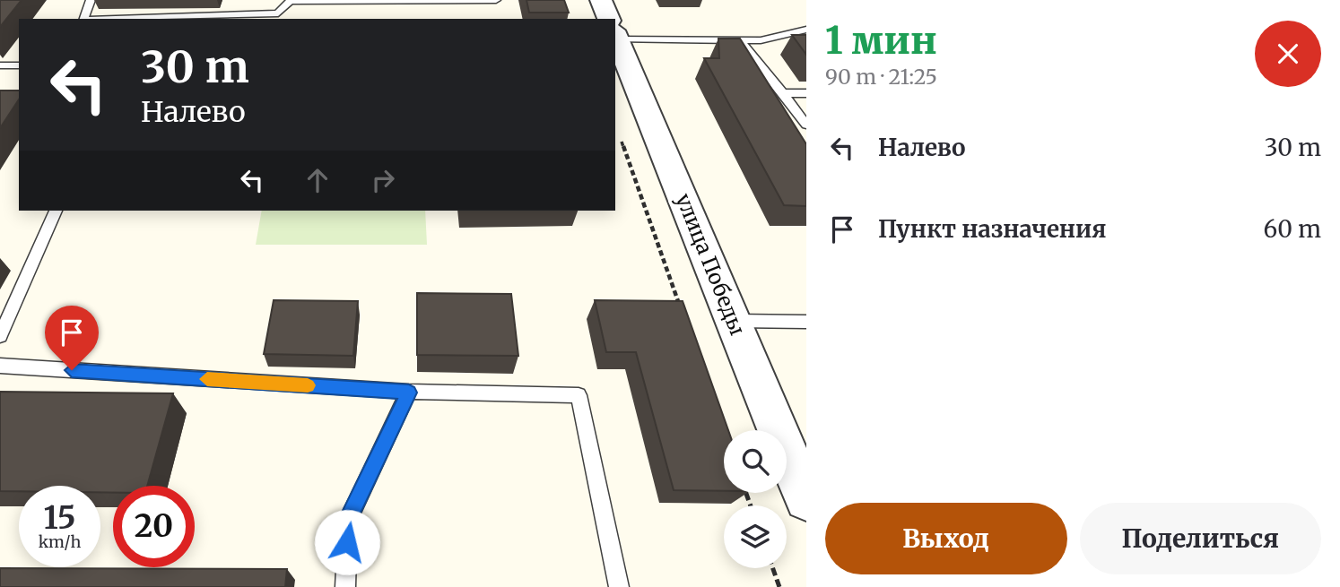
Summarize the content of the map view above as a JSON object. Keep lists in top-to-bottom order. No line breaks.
{"streets":{"street":["улица Победы"]},"page":{"heading":["1 мин","90 m · 21:25"],"turn":["30 m","Налево"],"list":[{"name":"Налево","value":"30 m"},{"name":"Пункт назначения","value":"60 m"}],"speed":"15 km/h","limit":"20","buttons":["Выход","Поделиться"]}}
